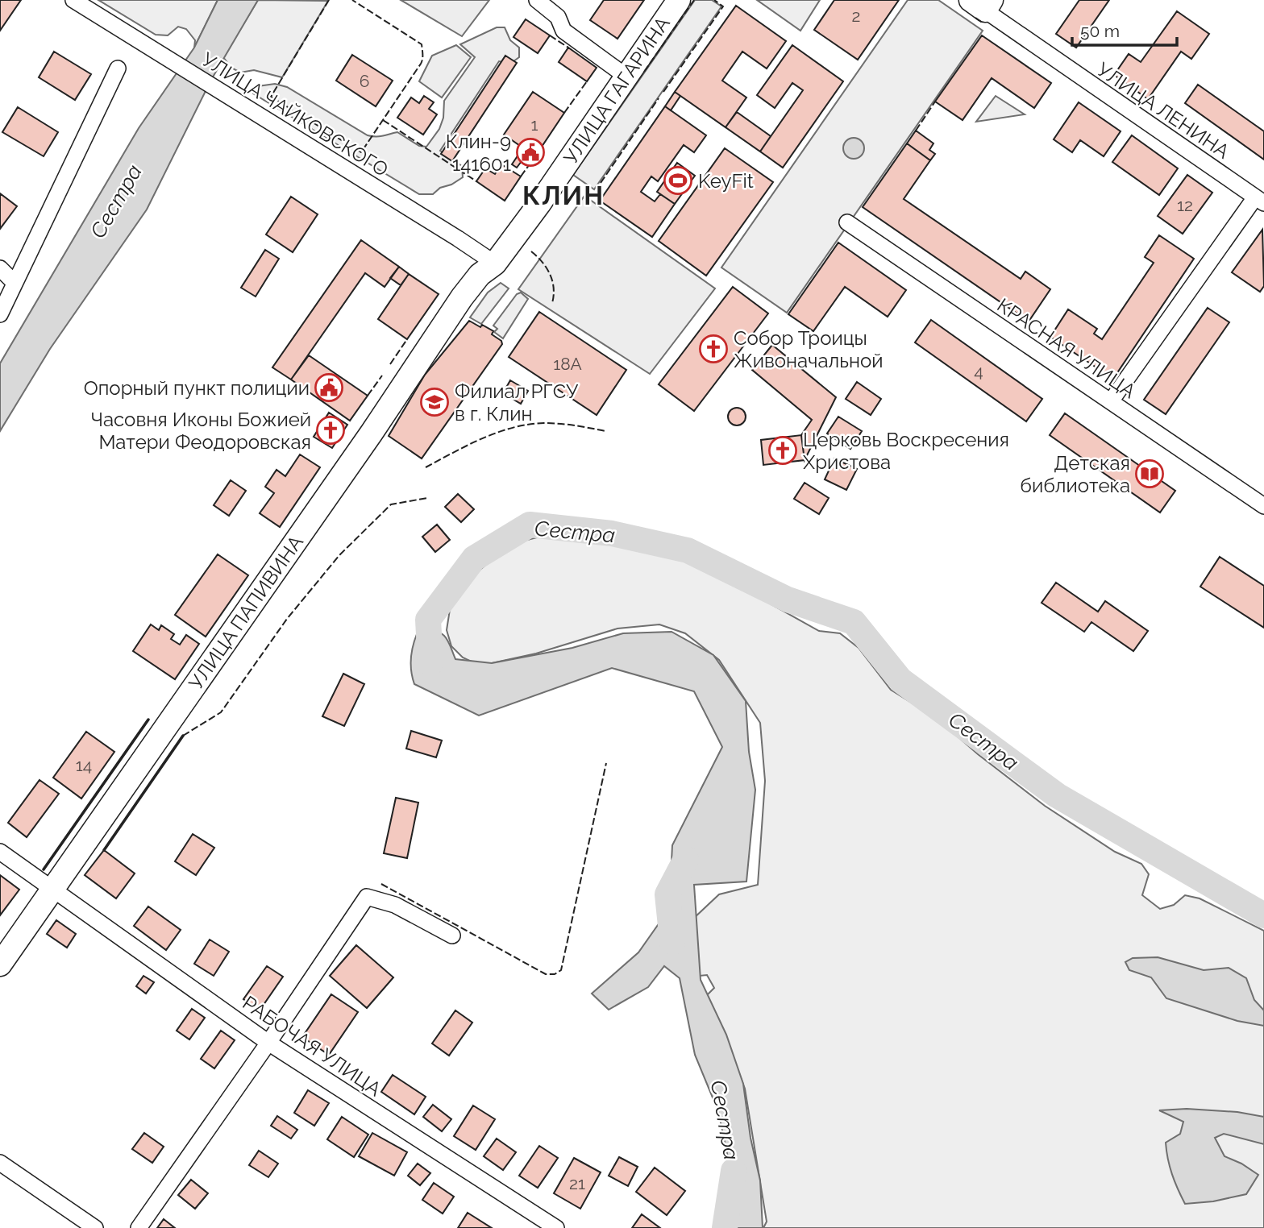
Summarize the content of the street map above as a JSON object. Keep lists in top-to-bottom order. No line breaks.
{"streets":{"highway":["УЛИЦА ГАГАРИНА","УЛИЦА ПАПИВИНА"],"street":["УЛИЦА ЛЕНИНА","УЛИЦА ЧАЙКОВСКОГО","КРАСНАЯ УЛИЦА","РАБОЧАЯ УЛИЦА"]},"crossings":[["УЛИЦА ГАГАРИНА","УЛИЦА ЧАЙКОВСКОГО"],["УЛИЦА ГАГАРИНА","УЛИЦА ПАПИВИНА"],["УЛИЦА ЧАЙКОВСКОГО","УЛИЦА ПАПИВИНА"],["УЛИЦА ПАПИВИНА","РАБОЧАЯ УЛИЦА"]],"districts":["КЛИН"],"water":["Сестра"],"places":{"public building":["Клин-9 141601","Опорный пункт полиции"],"sports":["KeyFit"],"church":["Собор Троицы Живоначальной","Часовня Иконы Божией Матери Феодоровская","Церковь Воскресения Христова"],"school or university":["Филиал РГСУ в г. Клин"],"library":["Детская библиотека"]},"house_numbers":["2","6","1","12","18А","4","14","21"],"scale_bar":"50 m"}
